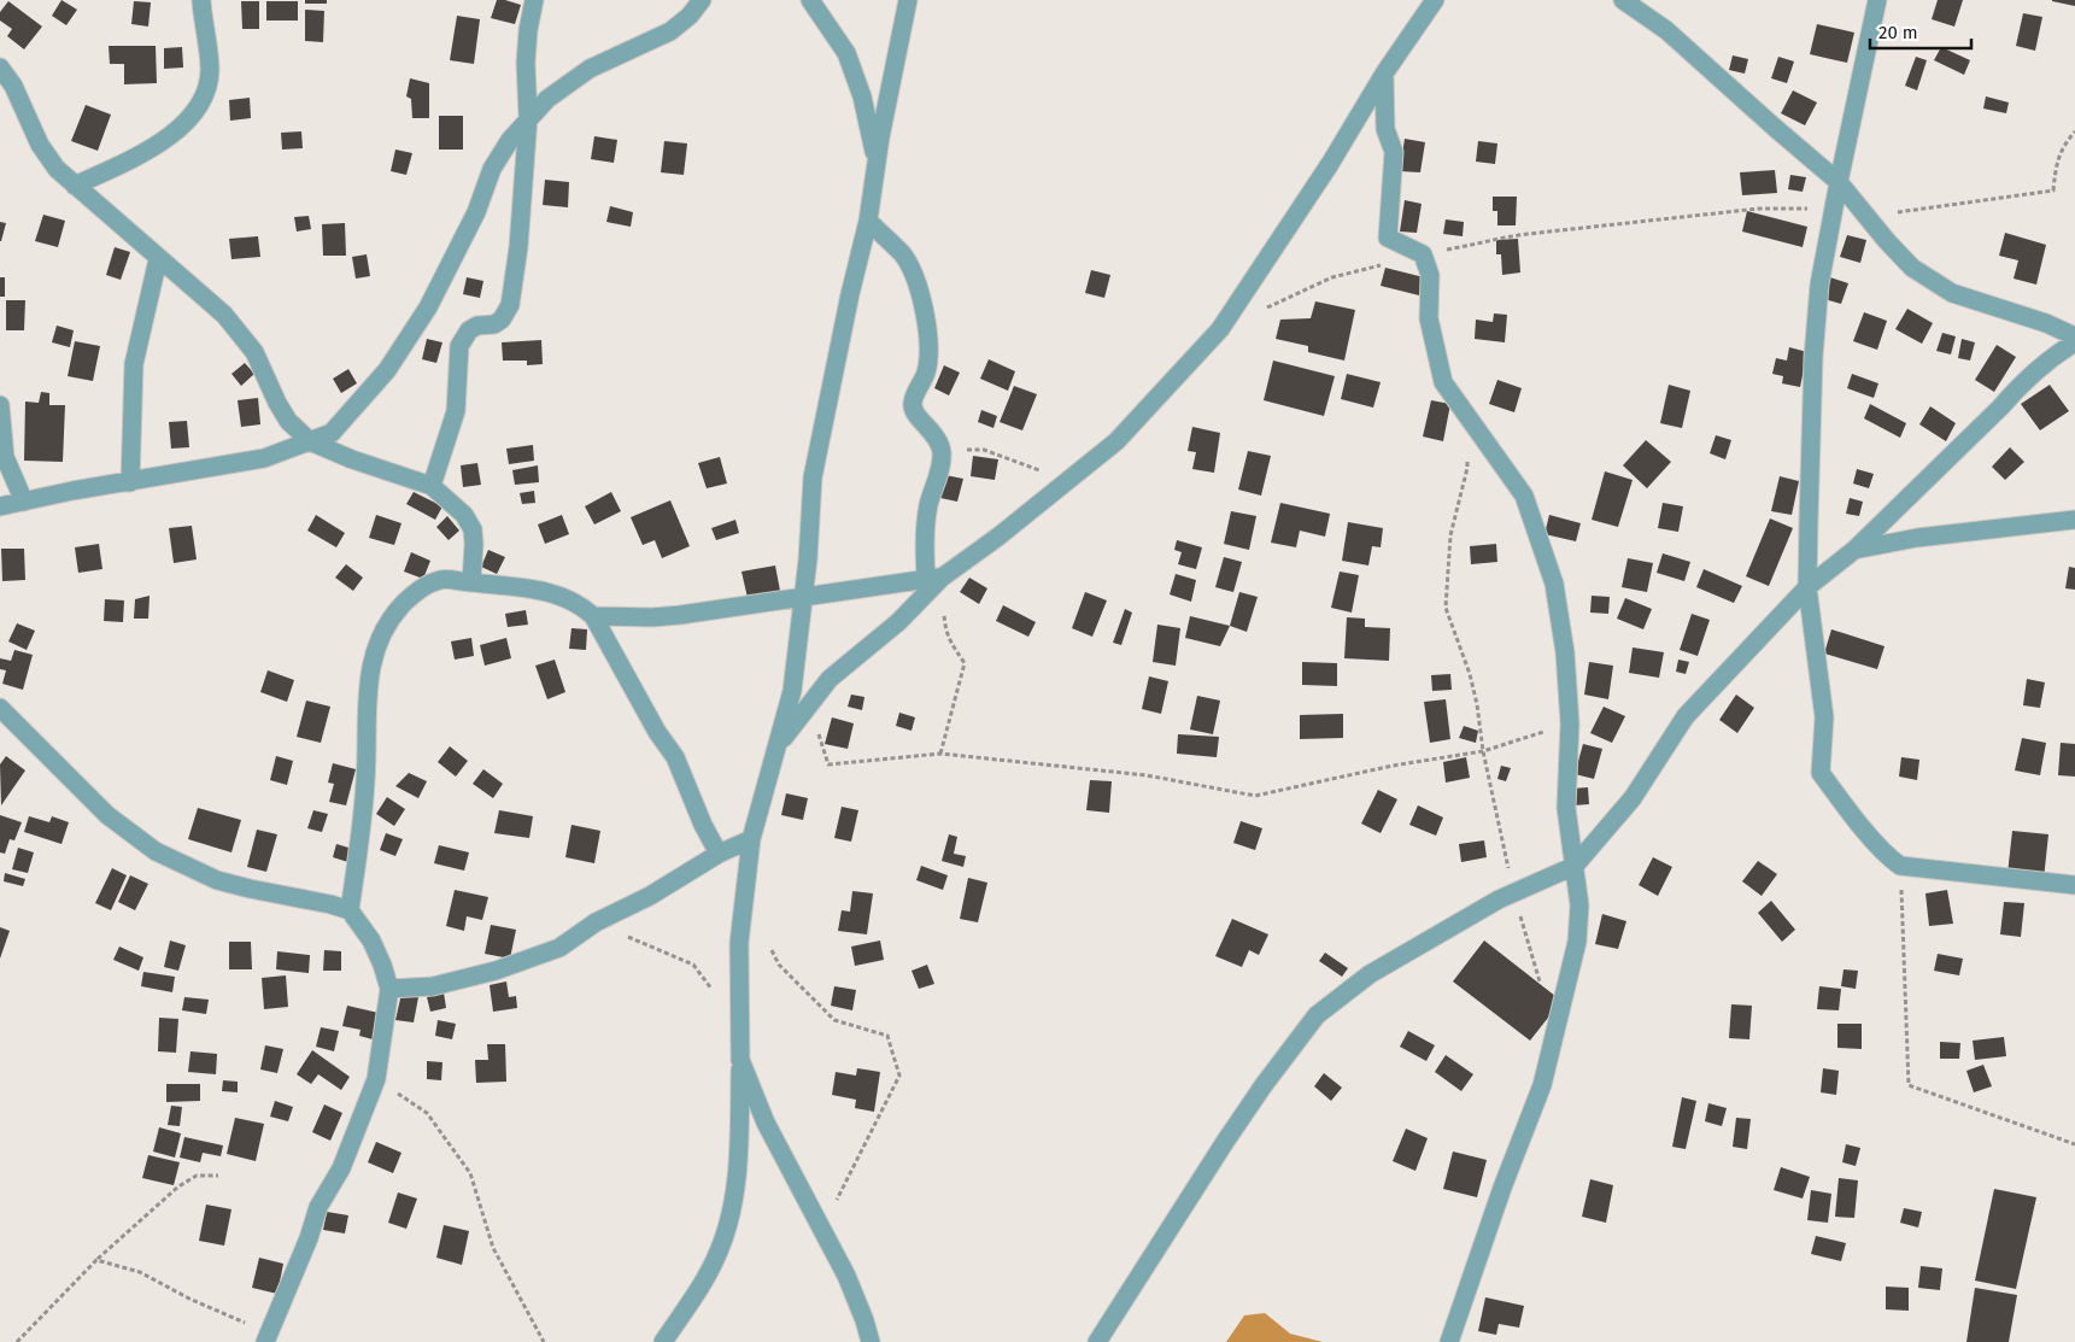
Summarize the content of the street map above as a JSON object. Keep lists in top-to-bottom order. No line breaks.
{"scale_bar":"20 m"}
